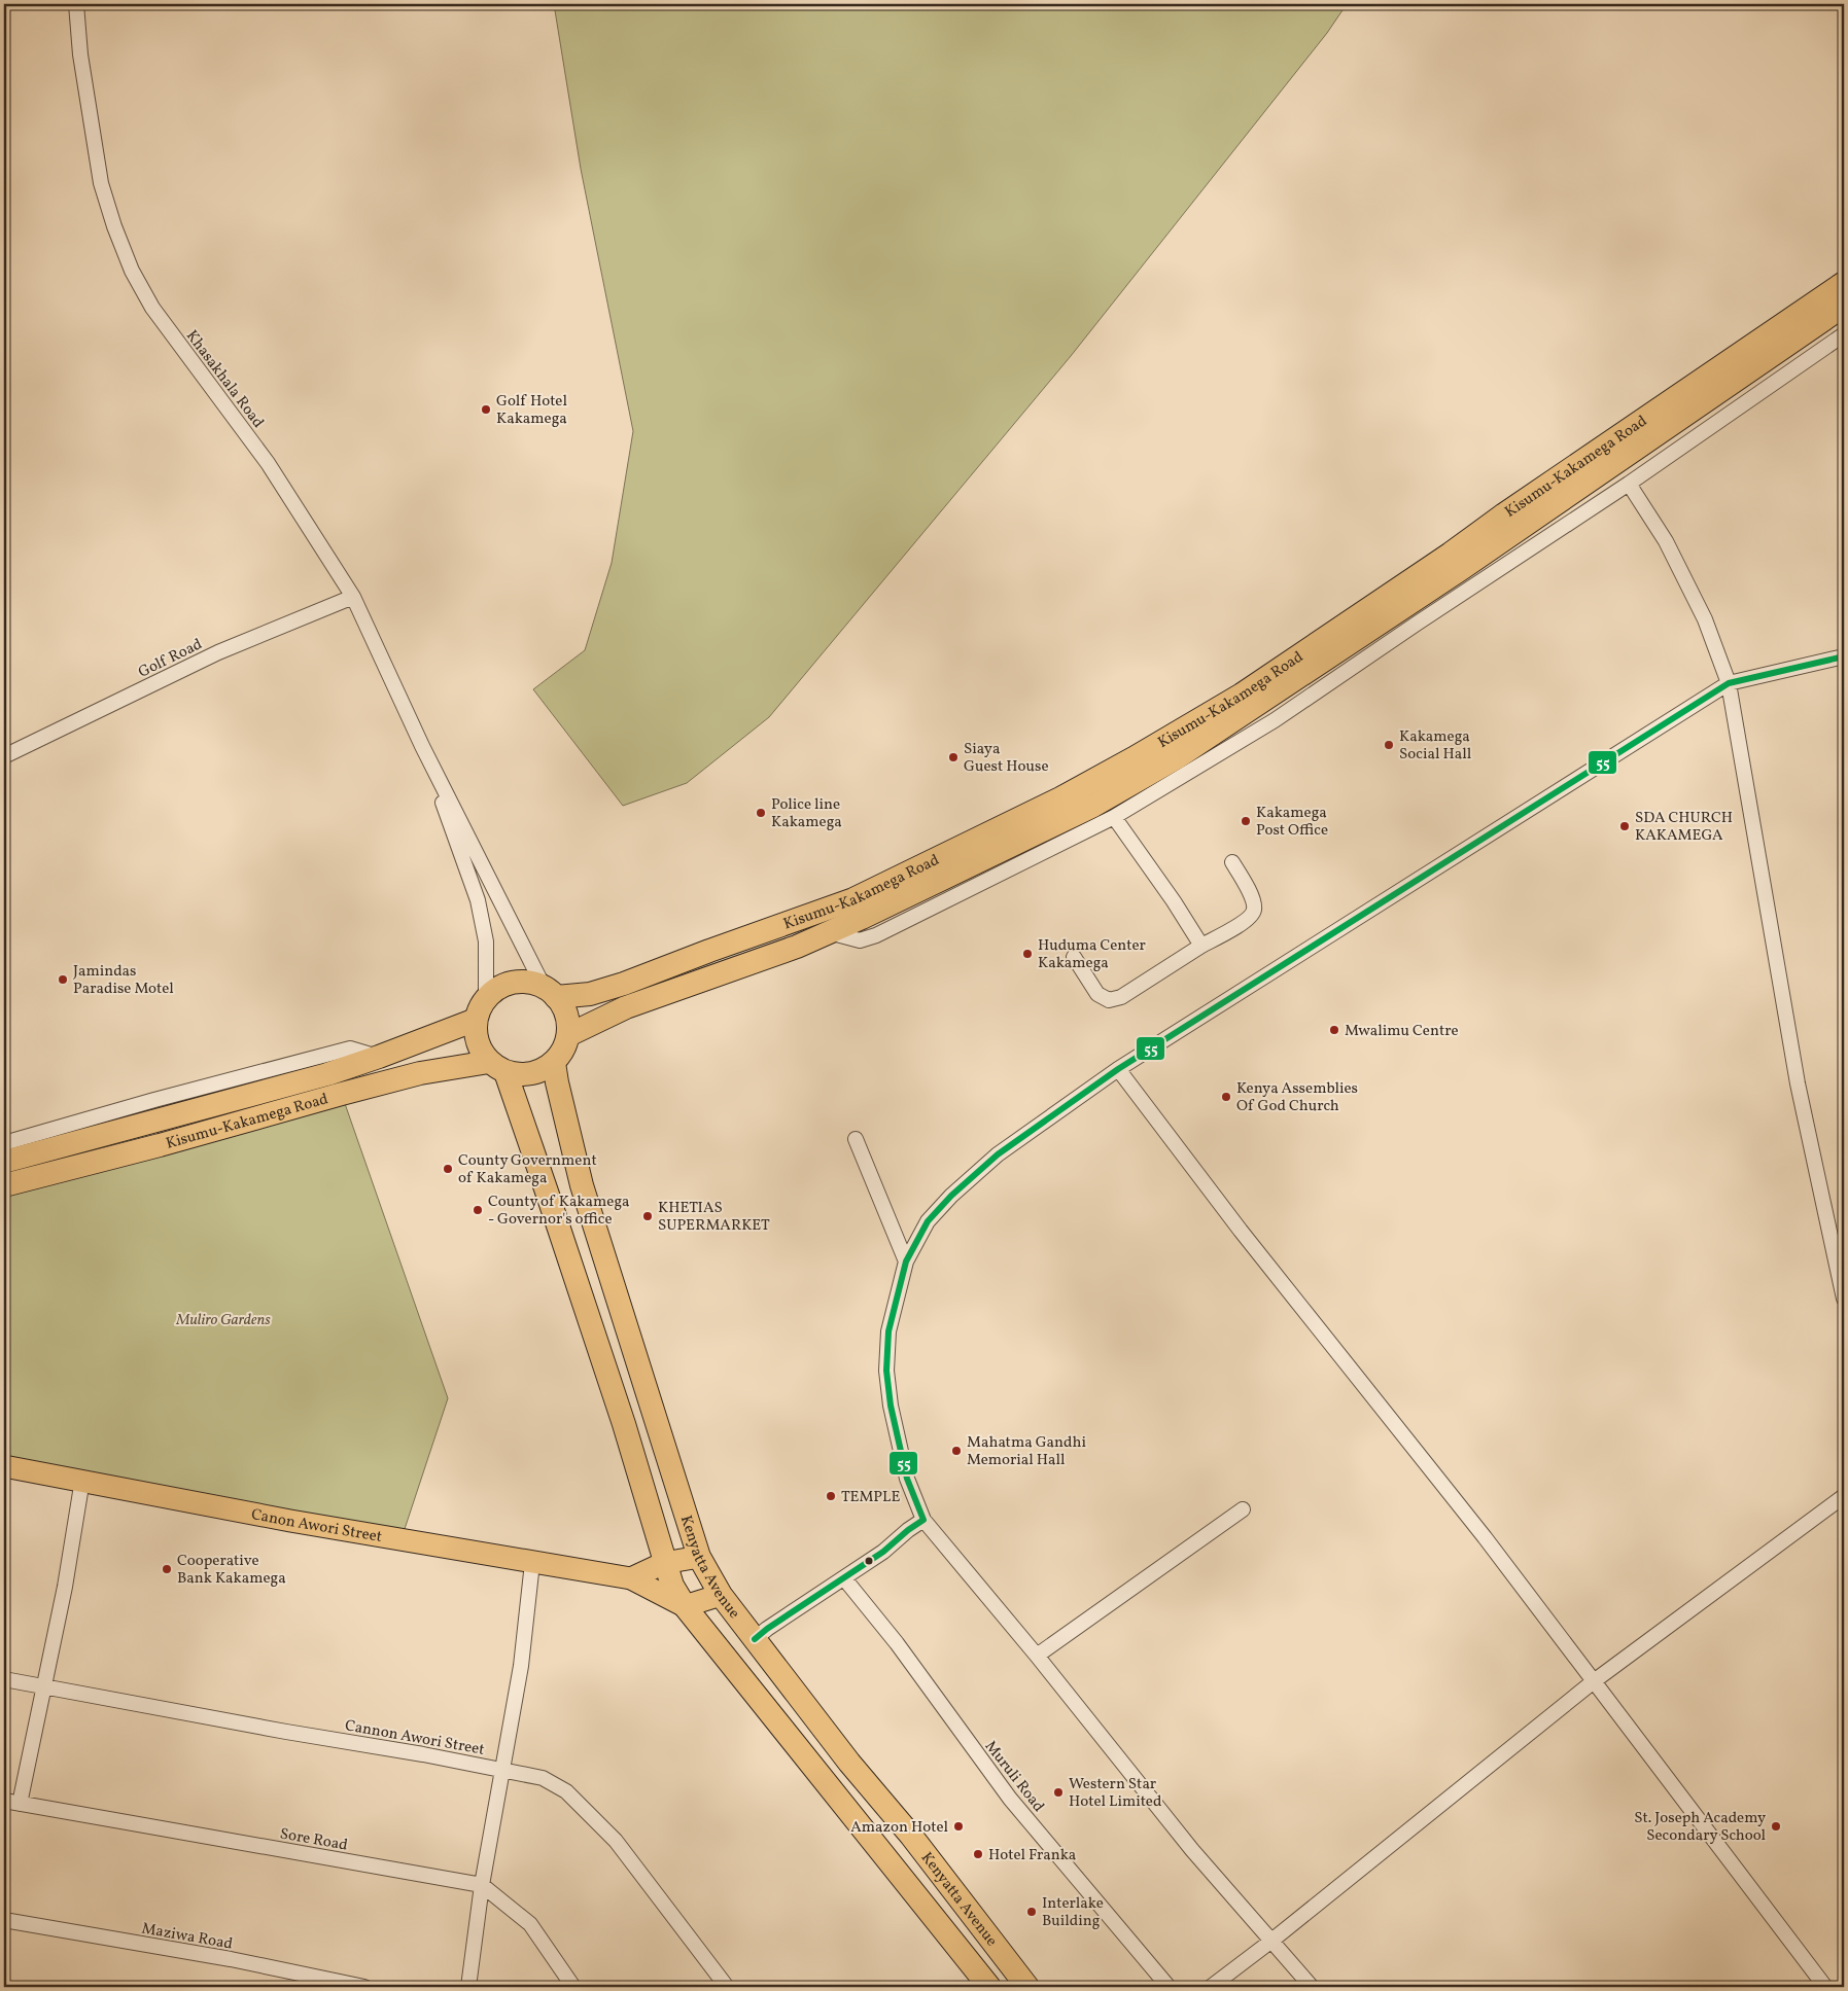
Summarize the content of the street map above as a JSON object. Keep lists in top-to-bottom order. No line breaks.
{"streets":{"highway":["Kisumu-Kakamega Road","Kenyatta Avenue"],"main road":["Canon Awori Street"],"street":["Khasakhala Road","Golf Road","Cannon Awori Street","Muruli Road","Sore Road","Maziwa Road"]},"crossings":[["Khasakhala Road","Golf Road"],["Kisumu-Kakamega Road","Kenyatta Avenue"],["Canon Awori Street","Kenyatta Avenue"]],"parks":["Muliro Gardens"],"places":["Golf Hotel Kakamega","Kakamega Social Hall","Siaya Guest House","Police line Kakamega","Kakamega Post Office","SDA CHURCH KAKAMEGA","Huduma Center Kakamega","Jamindas Paradise Motel","Mwalimu Centre","Kenya Assemblies Of God Church","County Government of Kakamega","County of Kakamega - Governor's office","KHETIAS SUPERMARKET","Mahatma Gandhi Memorial Hall","TEMPLE","Cooperative Bank Kakamega","Western Star Hotel Limited","Amazon Hotel","St. Joseph Academy Secondary School","Hotel Franka","Interlake Building"],"lines":["transit line 55"]}
